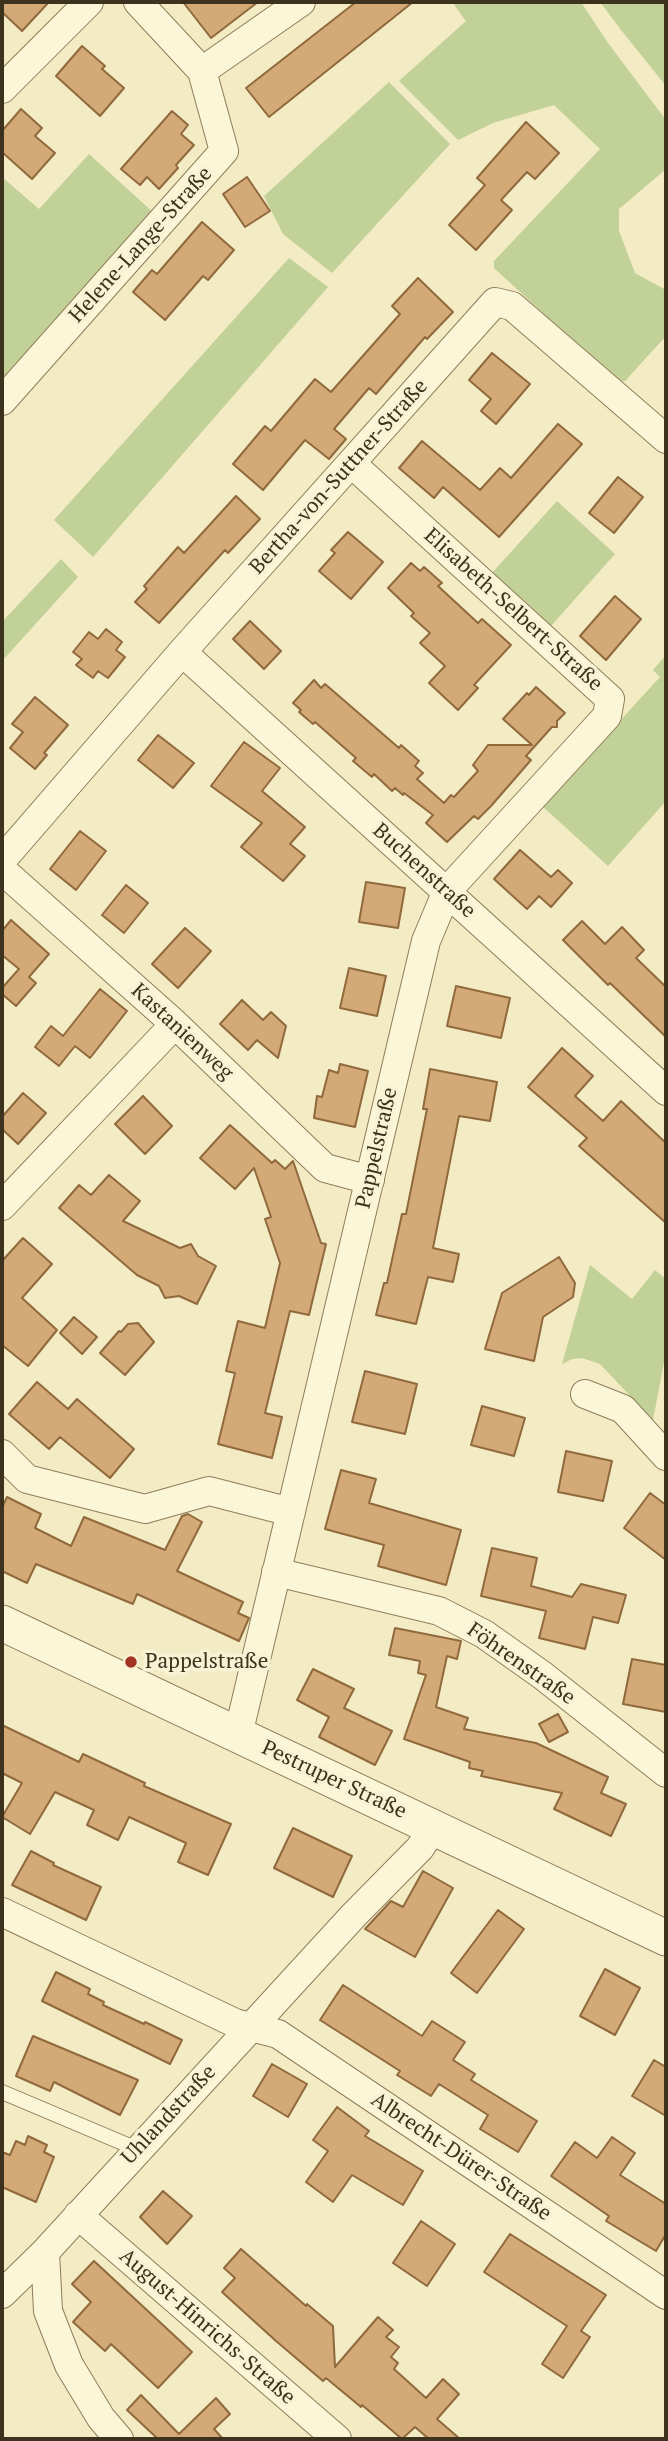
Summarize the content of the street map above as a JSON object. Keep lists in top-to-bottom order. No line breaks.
{"streets":{"street":["Helene-Lange-Straße","Bertha-von-Suttner-Straße","Elisabeth-Selbert-Straße","Buchenstraße","Kastanienweg","Pappelstraße","Föhrenstraße","Pestruper Straße","Uhlandstraße","Albrecht-Dürer-Straße","August-Hinrichs-Straße"]},"crossings":[["Bertha-von-Suttner-Straße","Elisabeth-Selbert-Straße"],["Bertha-von-Suttner-Straße","Buchenstraße"],["Elisabeth-Selbert-Straße","Buchenstraße"],["Elisabeth-Selbert-Straße","Pappelstraße"],["Buchenstraße","Pappelstraße"],["Kastanienweg","Pappelstraße"],["Pappelstraße","Föhrenstraße"],["Pappelstraße","Pestruper Straße"],["Pestruper Straße","Uhlandstraße"],["Uhlandstraße","Albrecht-Dürer-Straße"],["Uhlandstraße","August-Hinrichs-Straße"]],"places":["Pappelstraße"]}
